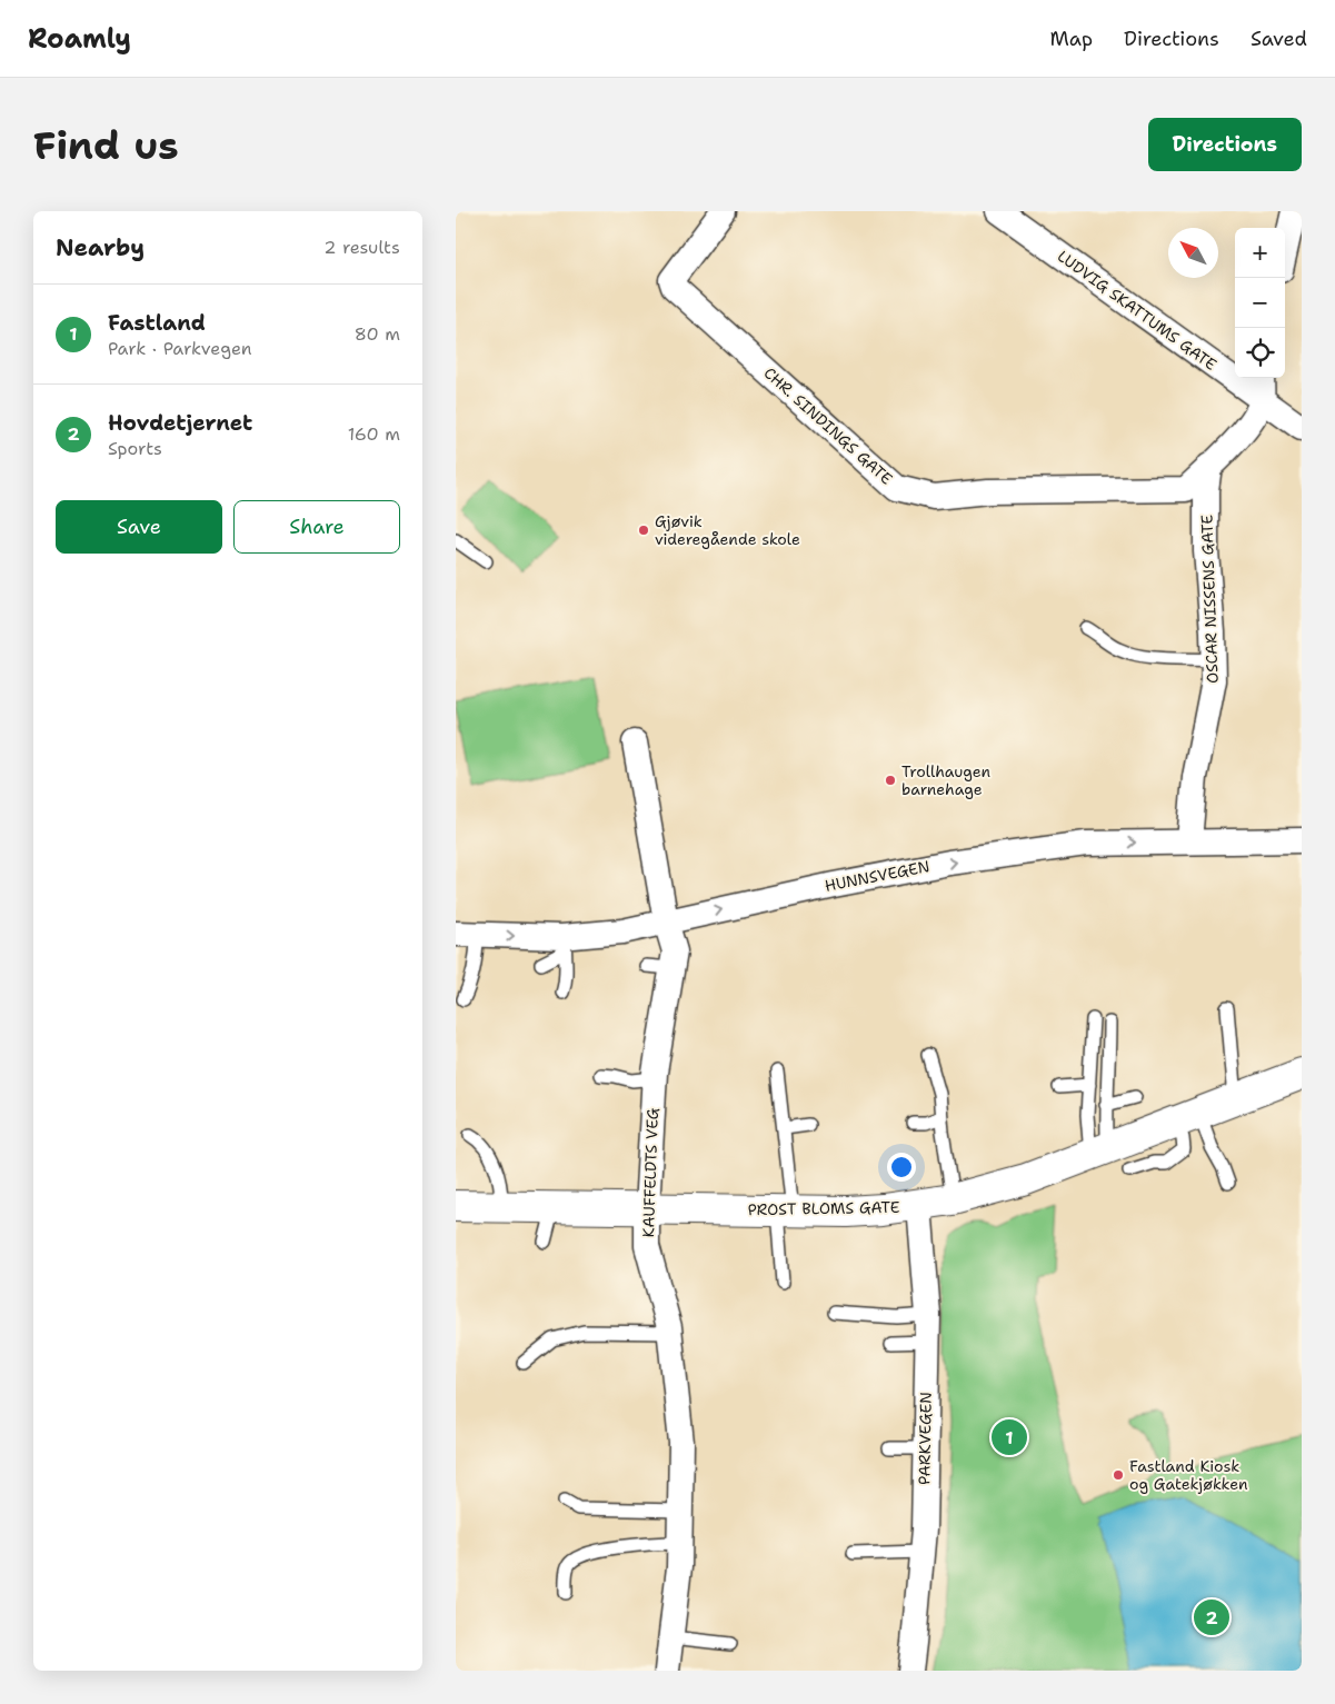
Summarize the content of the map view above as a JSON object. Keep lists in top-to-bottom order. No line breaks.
{"streets":{"main road":["PROST BLOMS GATE"],"street":["LUDVIG SKATTUMS GATE","CHR. SINDINGS GATE","OSCAR NISSENS GATE","HUNNSVEGEN","KAUFFELDTS VEG","PARKVEGEN"]},"crossings":[["CHR. SINDINGS GATE","OSCAR NISSENS GATE"],["OSCAR NISSENS GATE","HUNNSVEGEN"],["HUNNSVEGEN","KAUFFELDTS VEG"],["KAUFFELDTS VEG","PROST BLOMS GATE"],["PROST BLOMS GATE","PARKVEGEN"]],"one_way":["HUNNSVEGEN"],"places":["Gjøvik videregående skole","Trollhaugen barnehage","Fastland Kiosk og Gatekjøkken"],"north":"top left","page":{"header":"Roamly","nav":["Map","Directions","Saved"],"buttons":["Directions",["Save","Share"]],"title":"Find us","heading":["Nearby","2 results"],"map_buttons":["+","−"],"list":[{"mark":"1","name":"Fastland","note":"Park · Parkvegen","value":"80 m"},{"mark":"2","name":"Hovdetjernet","note":"Sports","value":"160 m"}],"pins":["1","2"]}}
